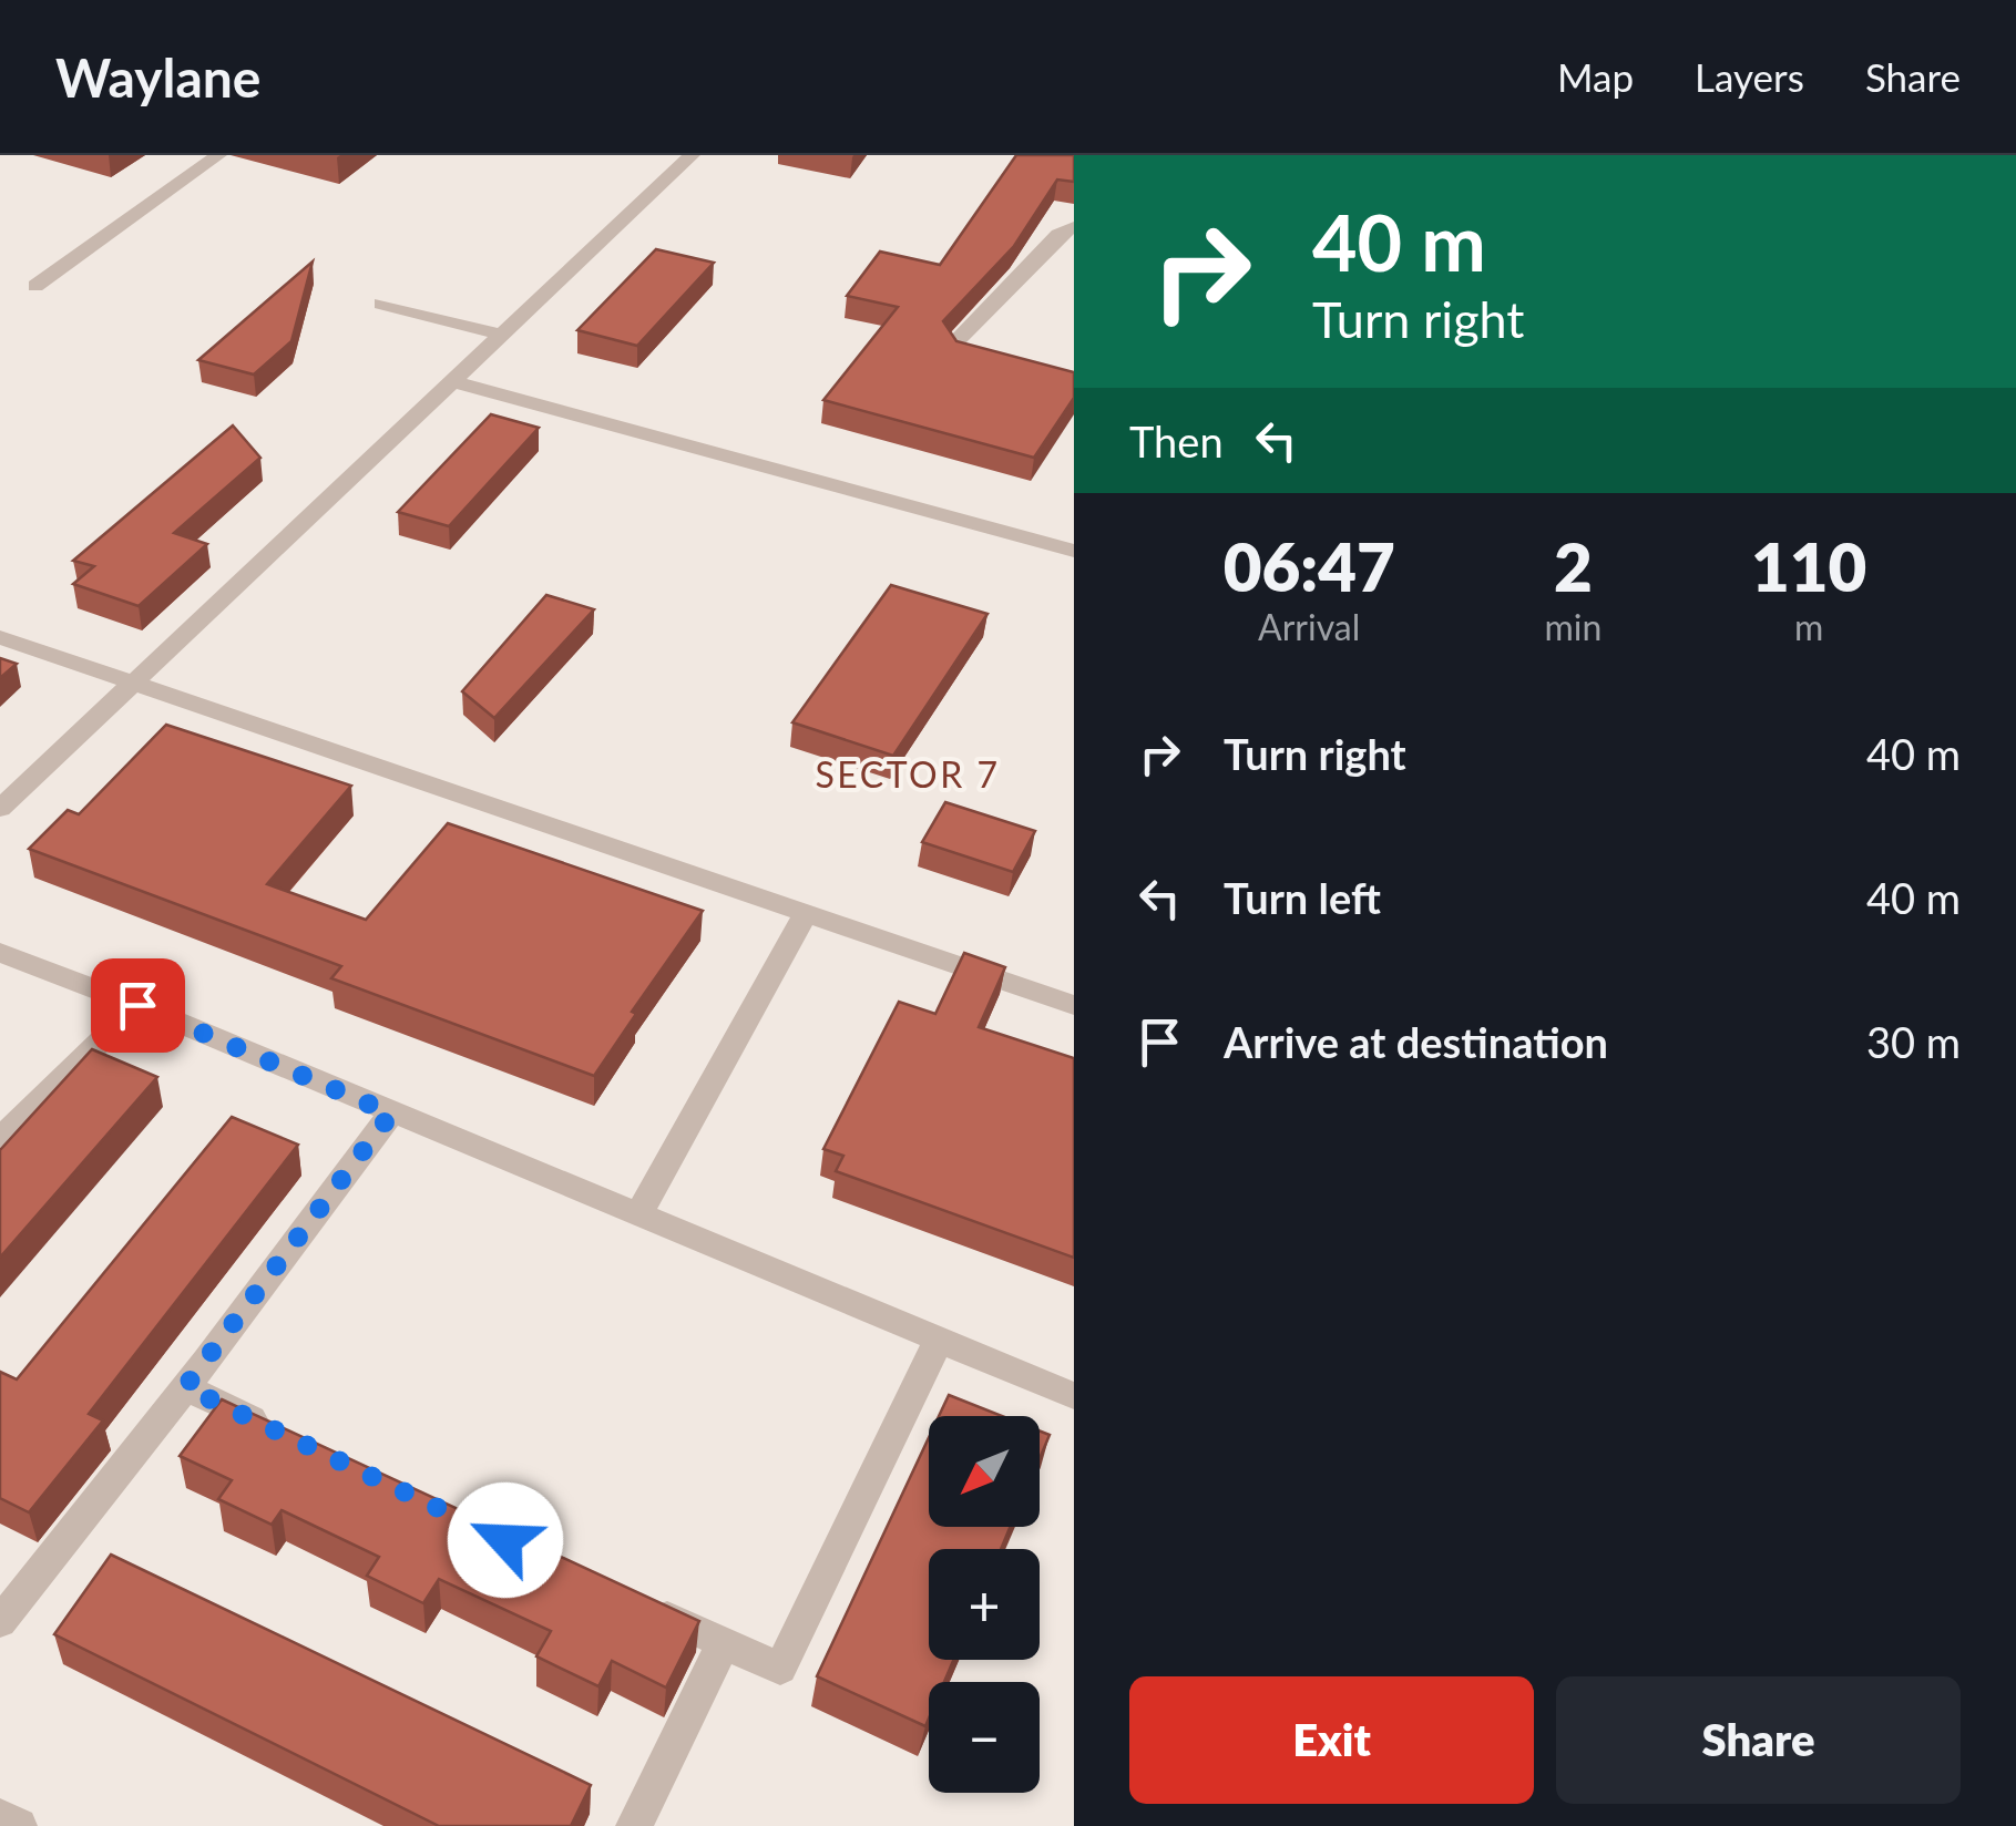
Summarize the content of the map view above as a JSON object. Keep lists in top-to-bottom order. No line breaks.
{"districts":["SECTOR 7"],"north":"bottom left","page":{"header":"Waylane","nav":["Map","Layers","Share"],"turn":["40 m","Turn right"],"then":"Then","eta":["06:47","Arrival","2","min","110","m"],"list":[{"name":"Turn right","value":"40 m"},{"name":"Turn left","value":"40 m"},{"name":"Arrive at destination","value":"30 m"}],"map_buttons":["+","−"],"buttons":["Exit","Share"]}}
